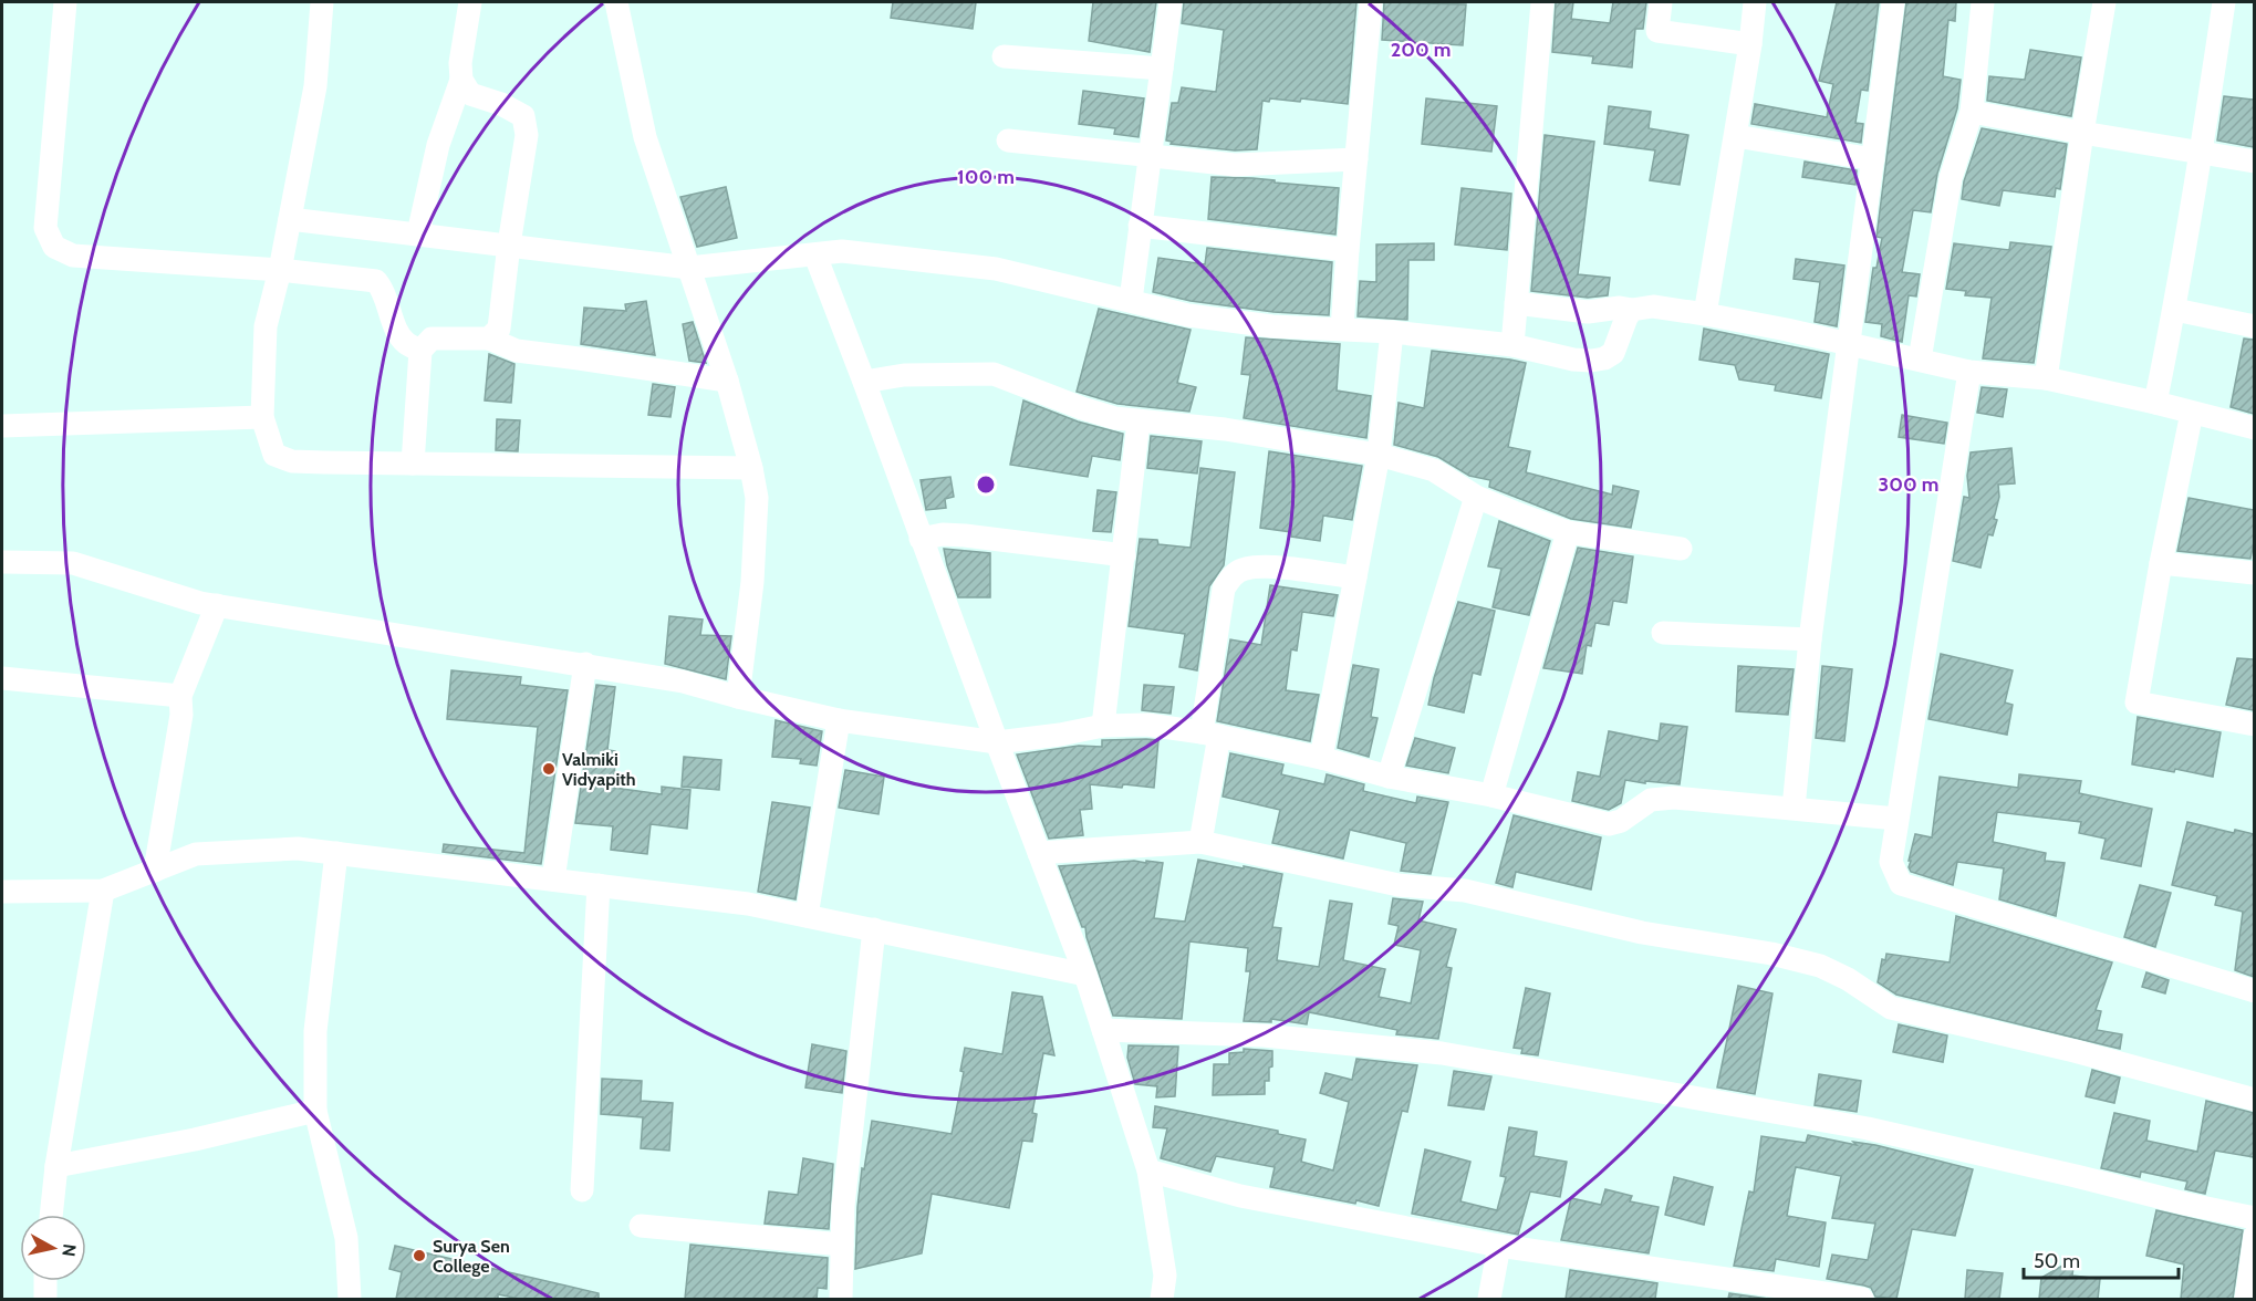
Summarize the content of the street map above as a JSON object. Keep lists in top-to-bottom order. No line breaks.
{"places":["Valmiki Vidyapith","Surya Sen College"],"scale_bar":"50 m","north":"right","rings":["200 m","100 m","300 m"]}
